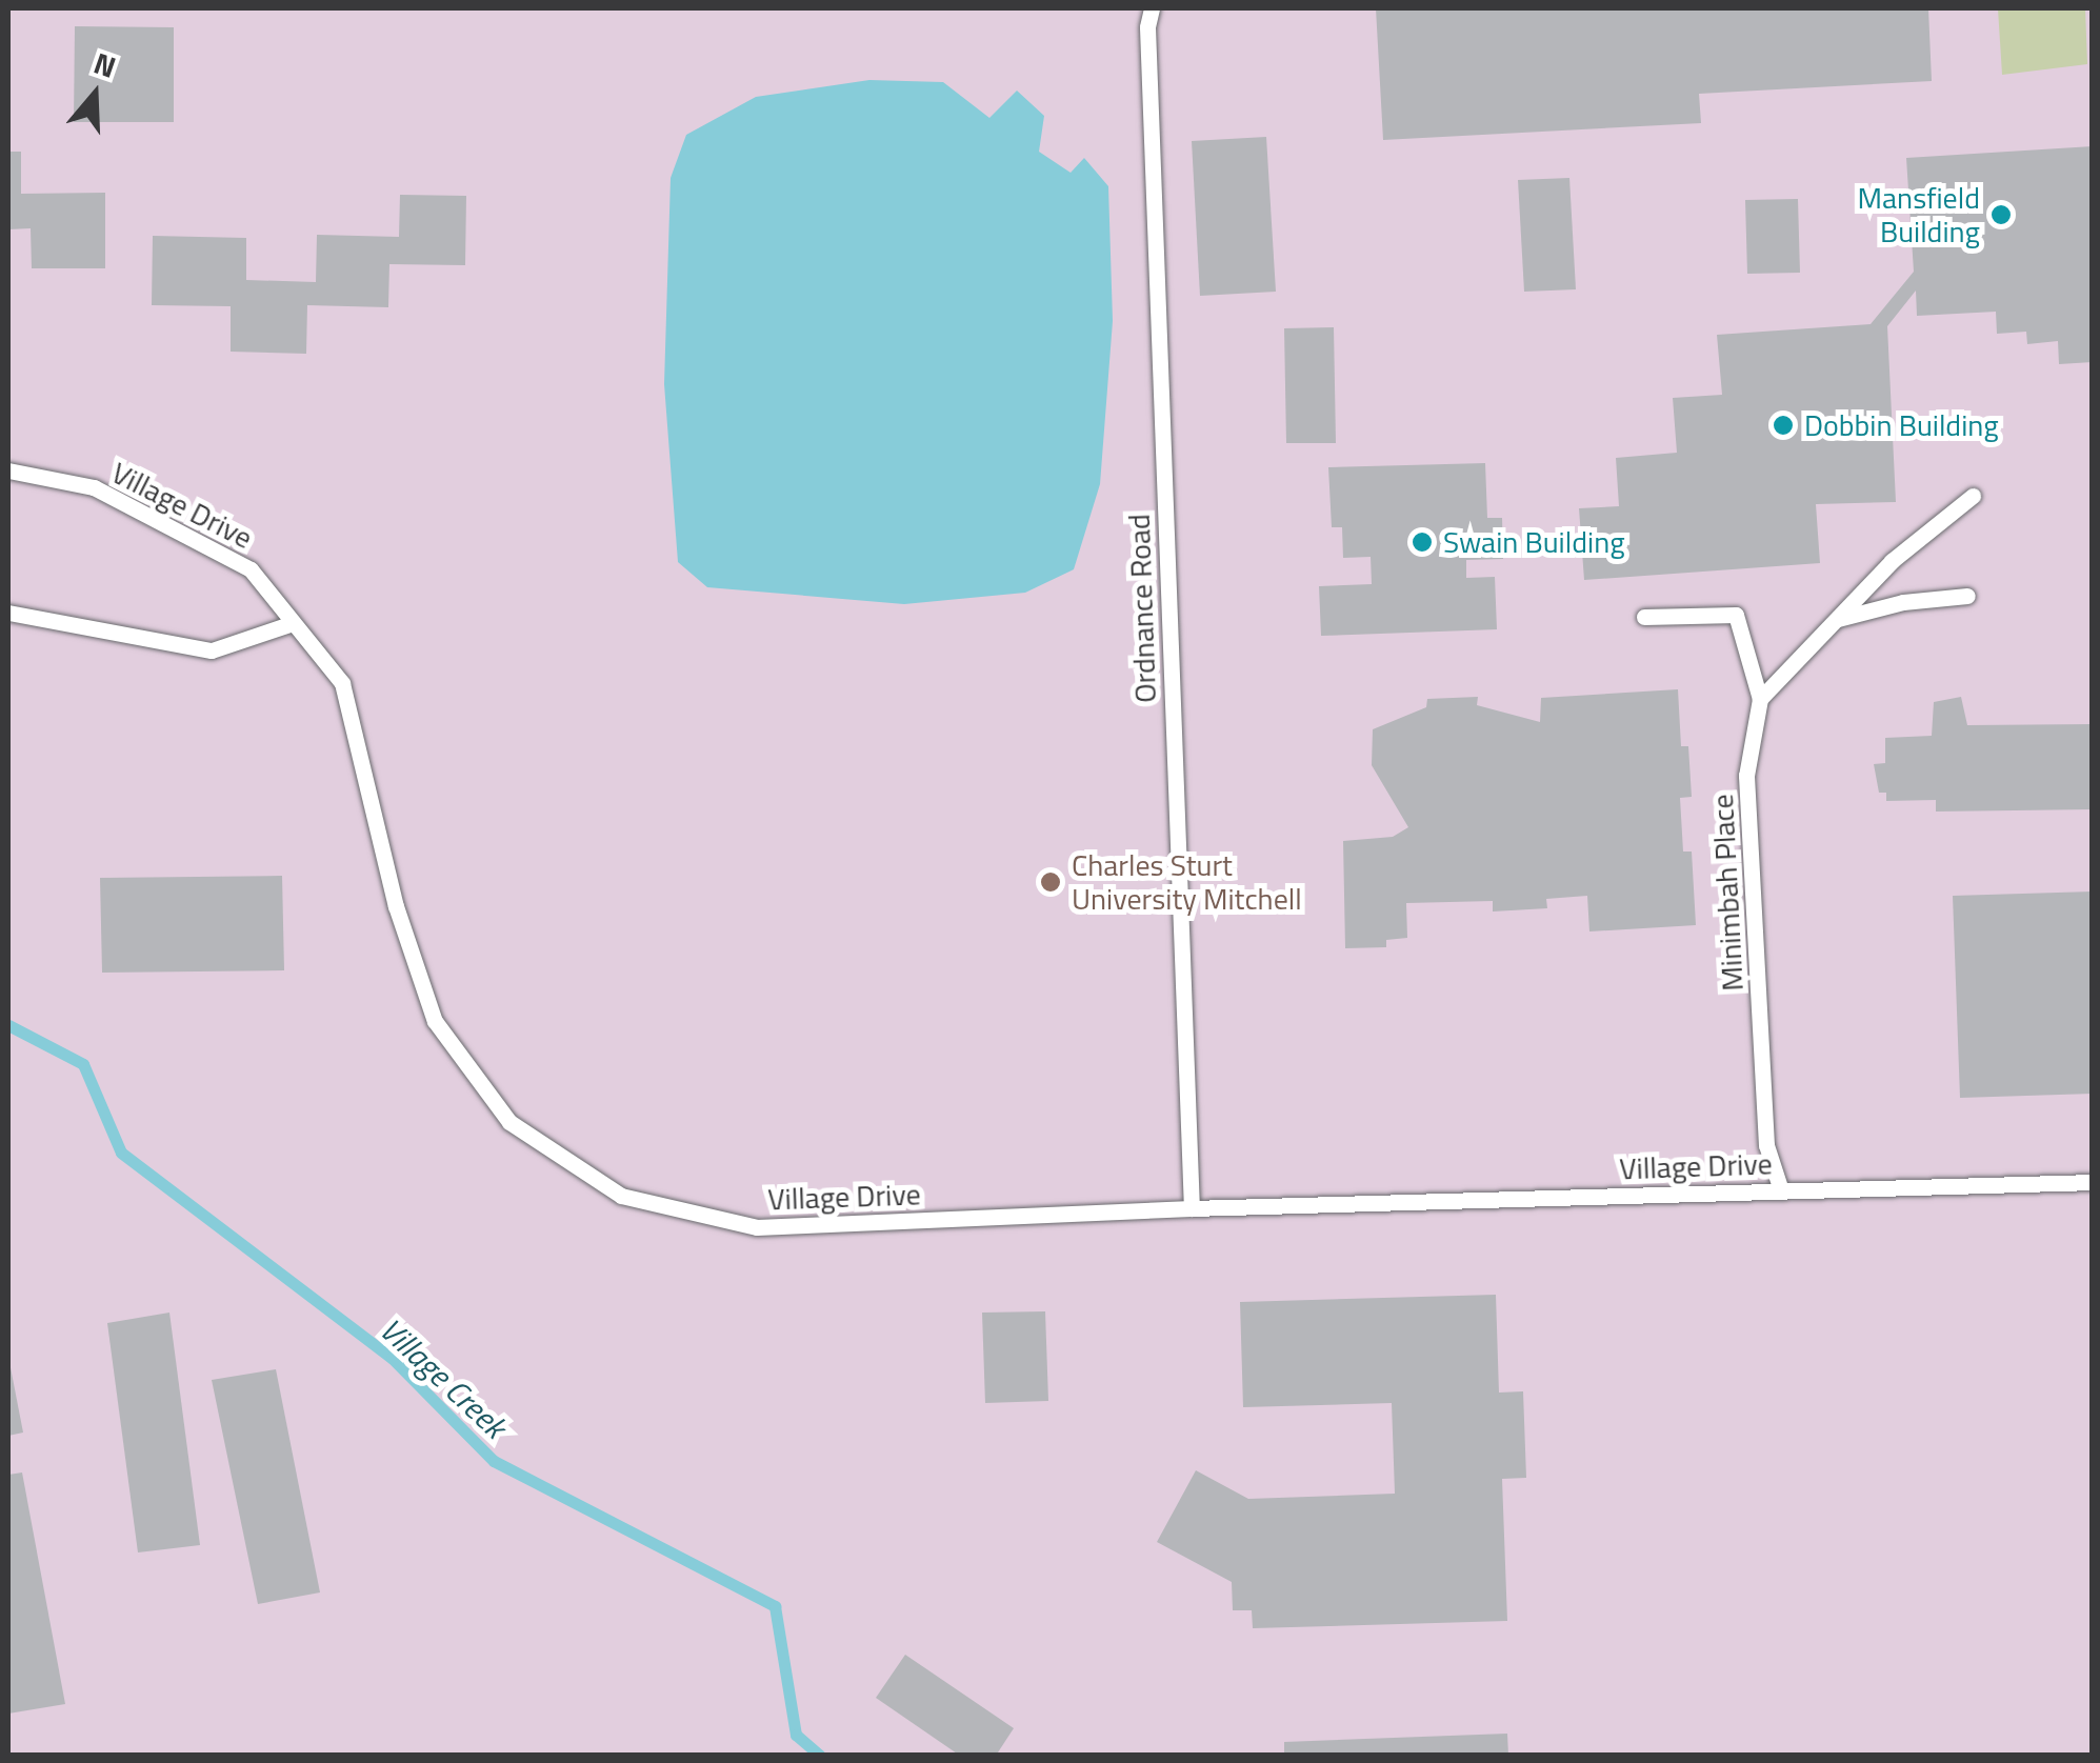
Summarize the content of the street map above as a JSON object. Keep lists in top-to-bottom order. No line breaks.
{"streets":{"lane":["Village Drive","Ordnance Road","Minimbah Place"]},"crossings":[["Village Drive","Ordnance Road"],["Village Drive","Minimbah Place"]],"water":["Village Creek"],"places":["Mansfield Building","Dobbin Building","Swain Building","Charles Sturt University Mitchell"],"north":"top"}
